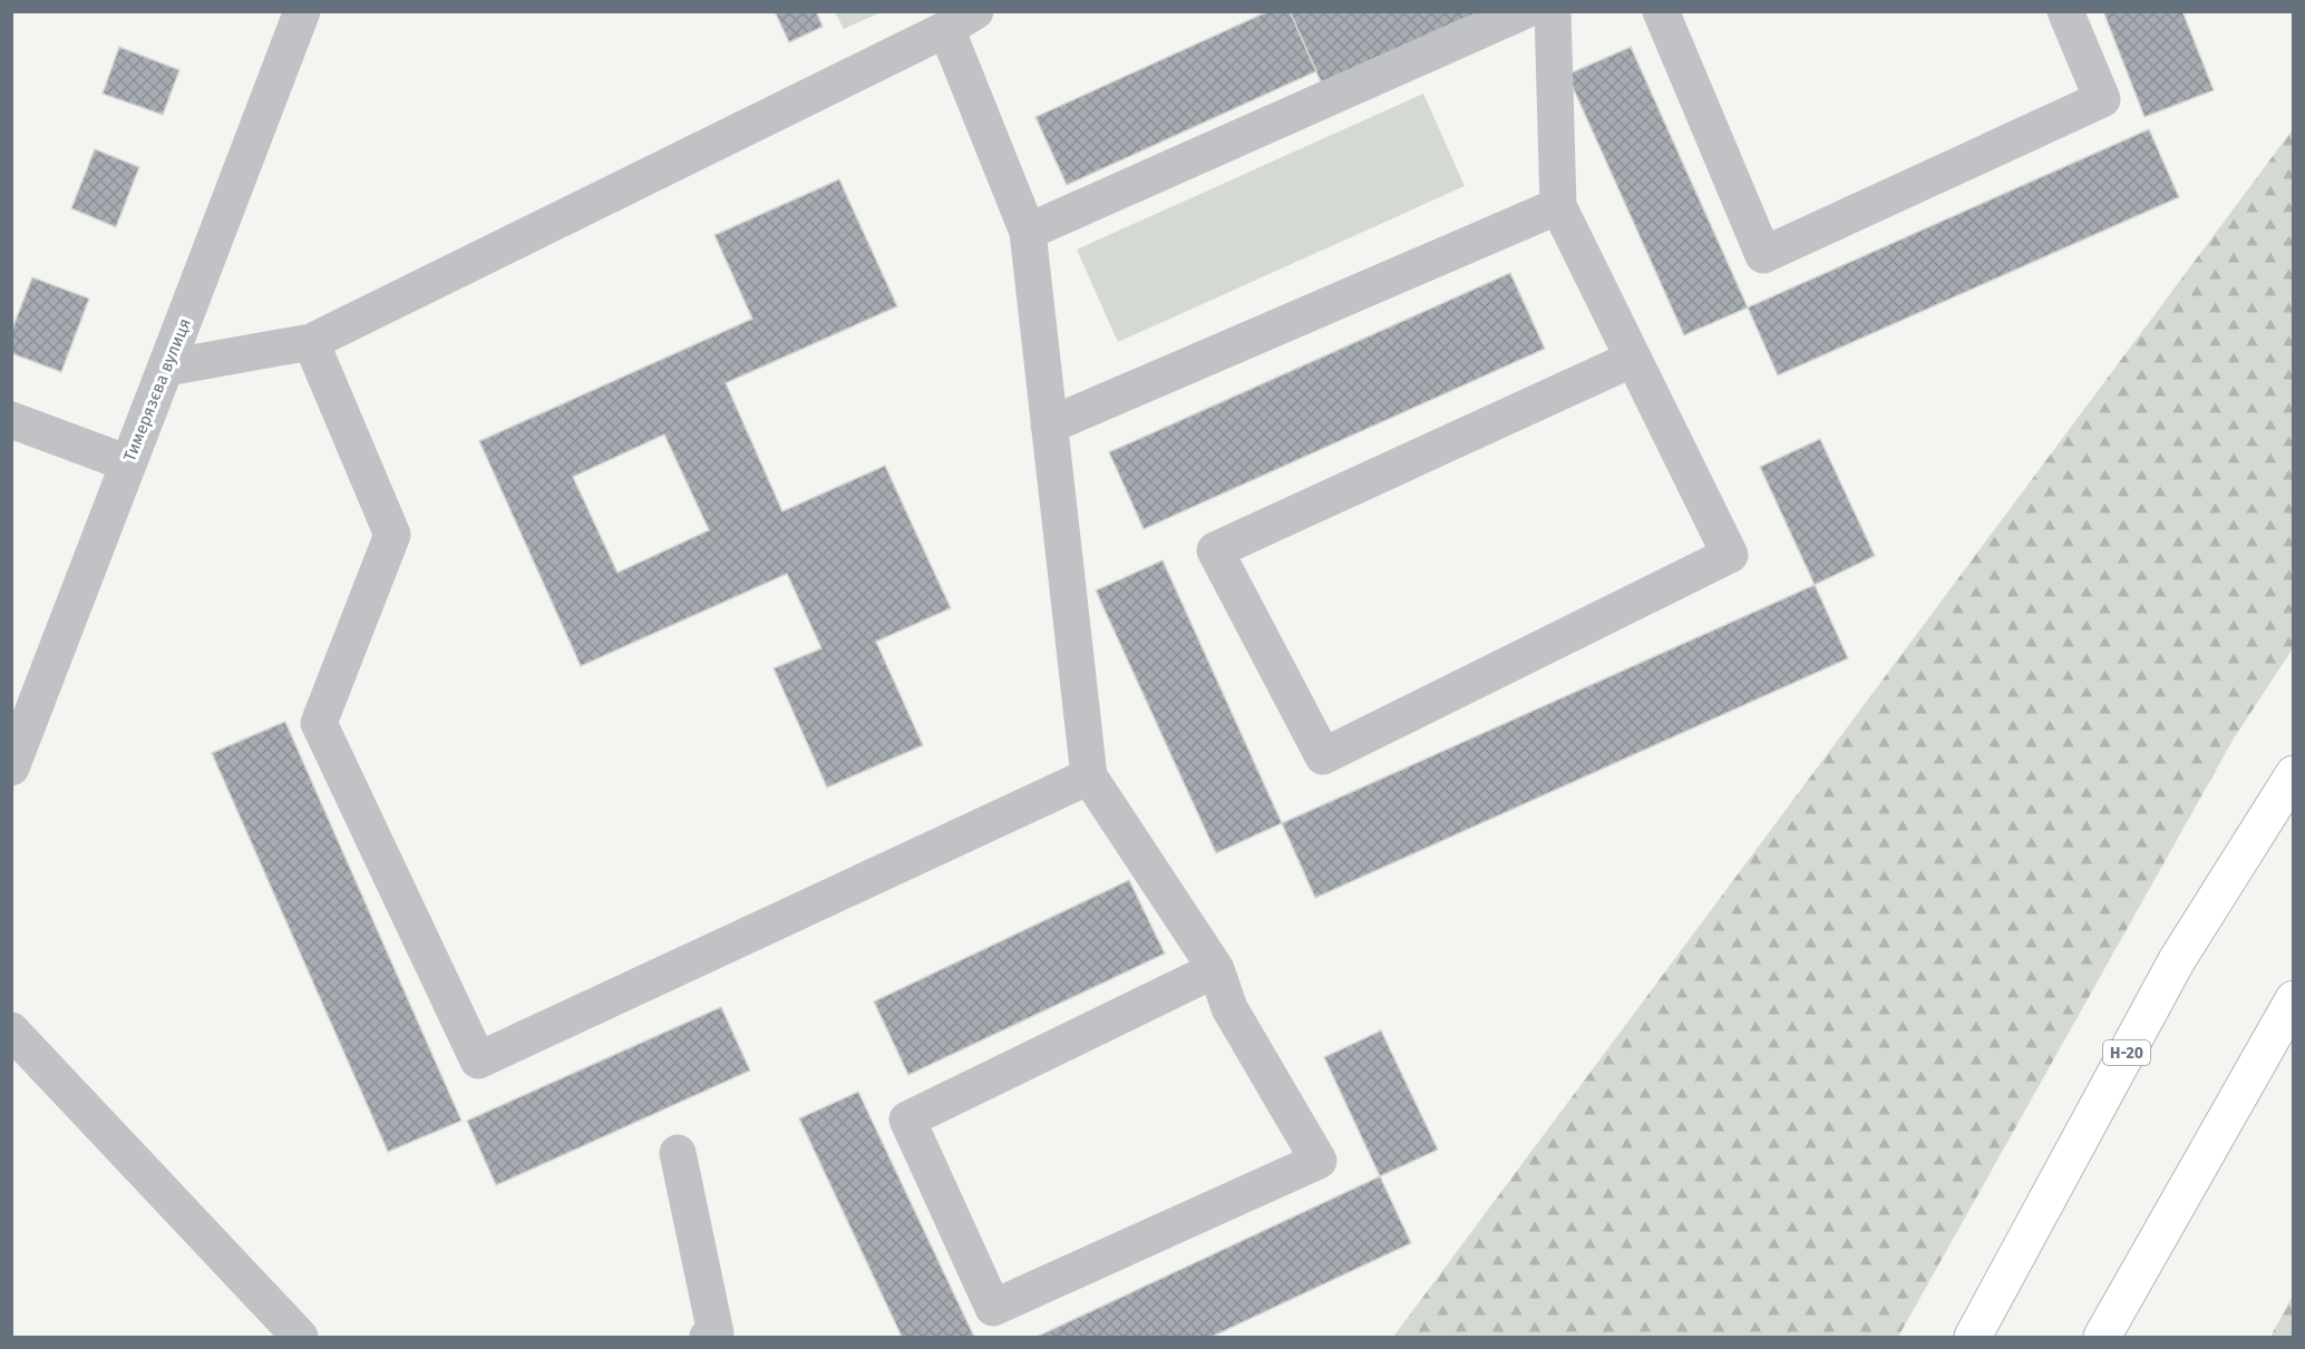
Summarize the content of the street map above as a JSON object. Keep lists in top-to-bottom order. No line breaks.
{"streets":{"main road":["Н-20"],"street":["Тимерязєва вулиця"]}}
